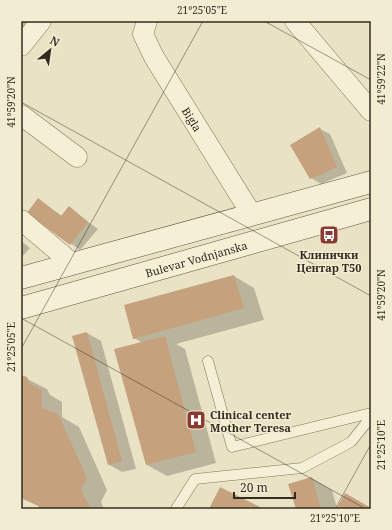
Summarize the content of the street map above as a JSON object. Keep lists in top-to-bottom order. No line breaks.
{"streets":{"street":["Bigla","Bulevar Vodnjanska"]},"places":{"bus stop":["Клинички Центар Т50"],"hospital":["Clinical center Mother Teresa"]},"scale_bar":"20 m","north":"top right","coordinates":["21°25'05\"E","41°59'22\"N","41°59'20\"N","21°25'10\"E"]}
